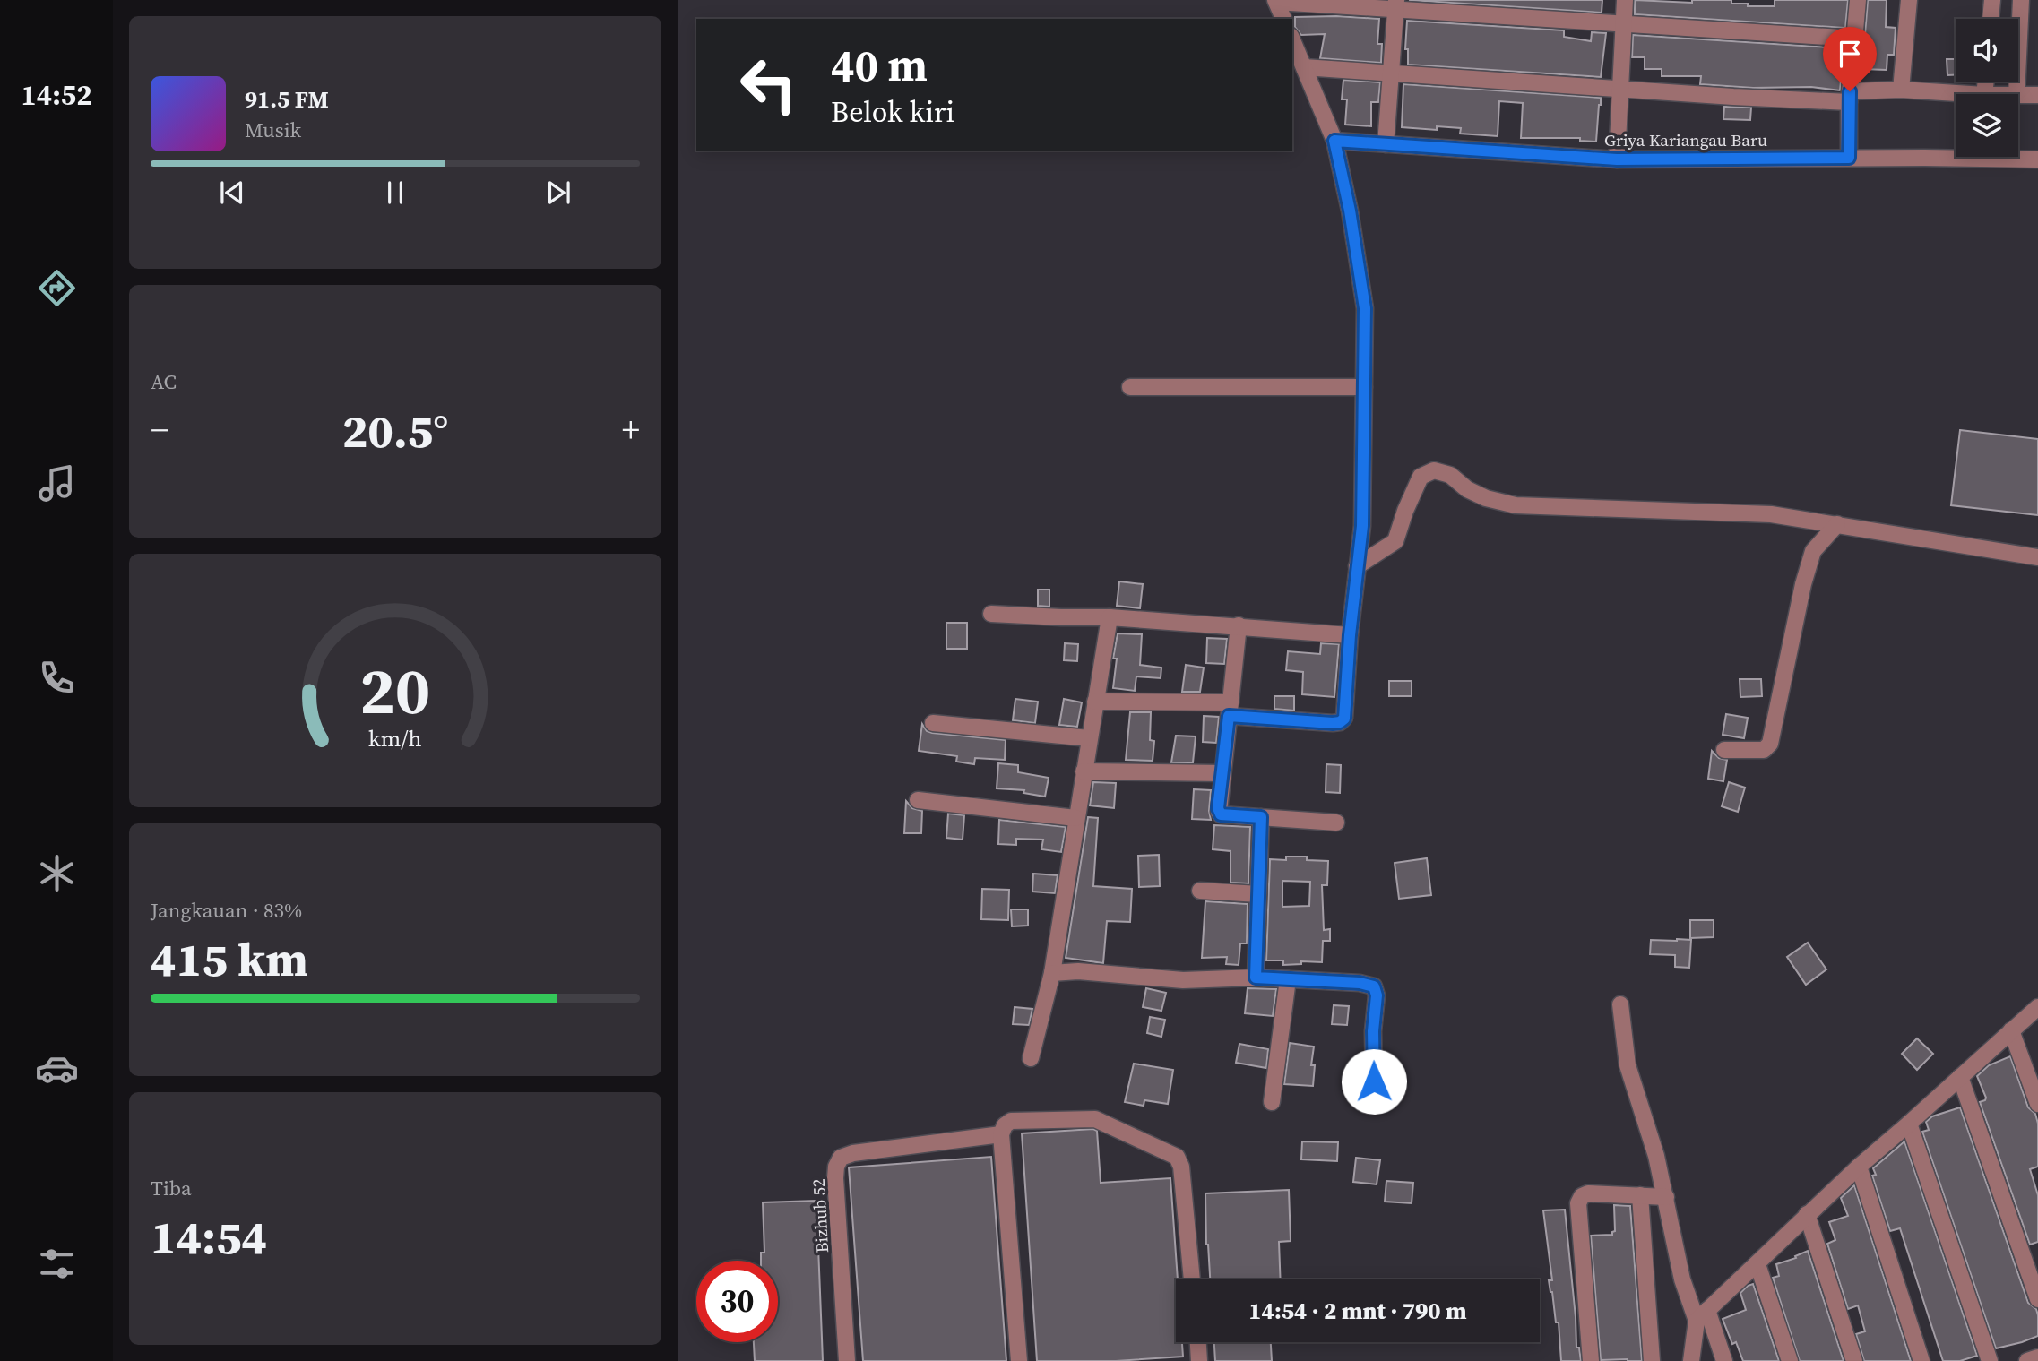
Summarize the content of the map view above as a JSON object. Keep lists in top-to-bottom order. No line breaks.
{"streets":{"street":["Griya Kariangau Baru","Bizhub 52"]},"page":{"tabs":"14:52","turn":["40 m","Belok kiri"],"song":["91.5 FM","Musik"],"tile":["AC",["Jangkauan · 83%","415 km"],["Tiba","14:54"]],"heat":["−","20.5°","+"],"limit":"30","trip":"14:54 · 2 mnt · 790 m","gauge":["20","km/h"]}}
